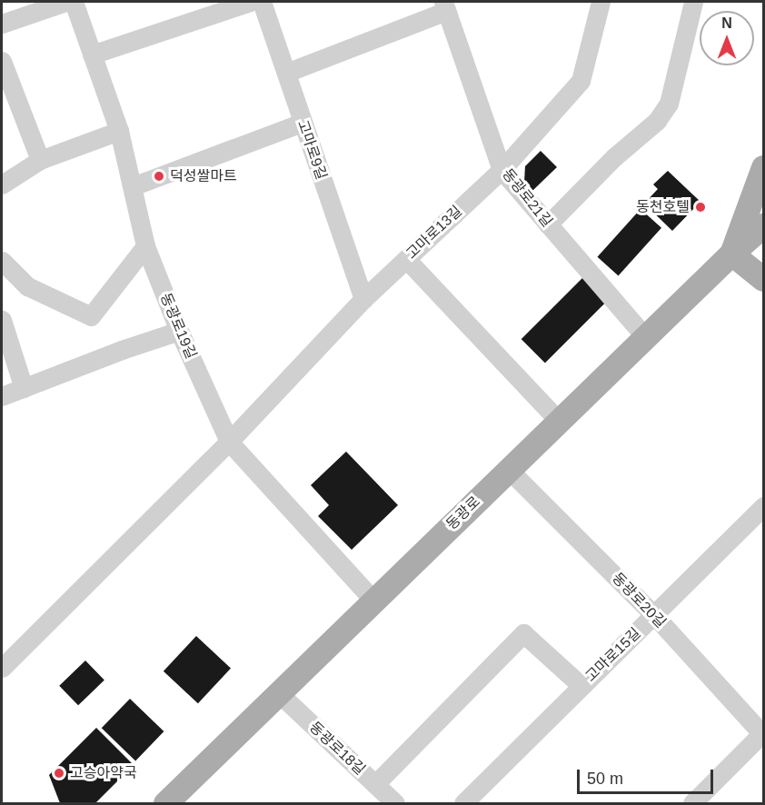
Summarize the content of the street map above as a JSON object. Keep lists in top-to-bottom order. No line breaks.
{"streets":{"main road":["동광로"],"street":["고마로9길","동광로21길","고마로13길","동광로19길","동광로20길","고마로15길","동광로18길"]},"crossings":[["고마로9길","고마로13길"],["동광로21길","고마로13길"],["동광로21길","동광로"],["고마로13길","동광로19길"],["동광로19길","동광로"],["동광로","동광로20길"],["동광로","동광로18길"],["동광로20길","고마로15길"]],"places":["덕성쌀마트","동천호텔","고승아약국"],"scale_bar":"50 m","north":"top"}
